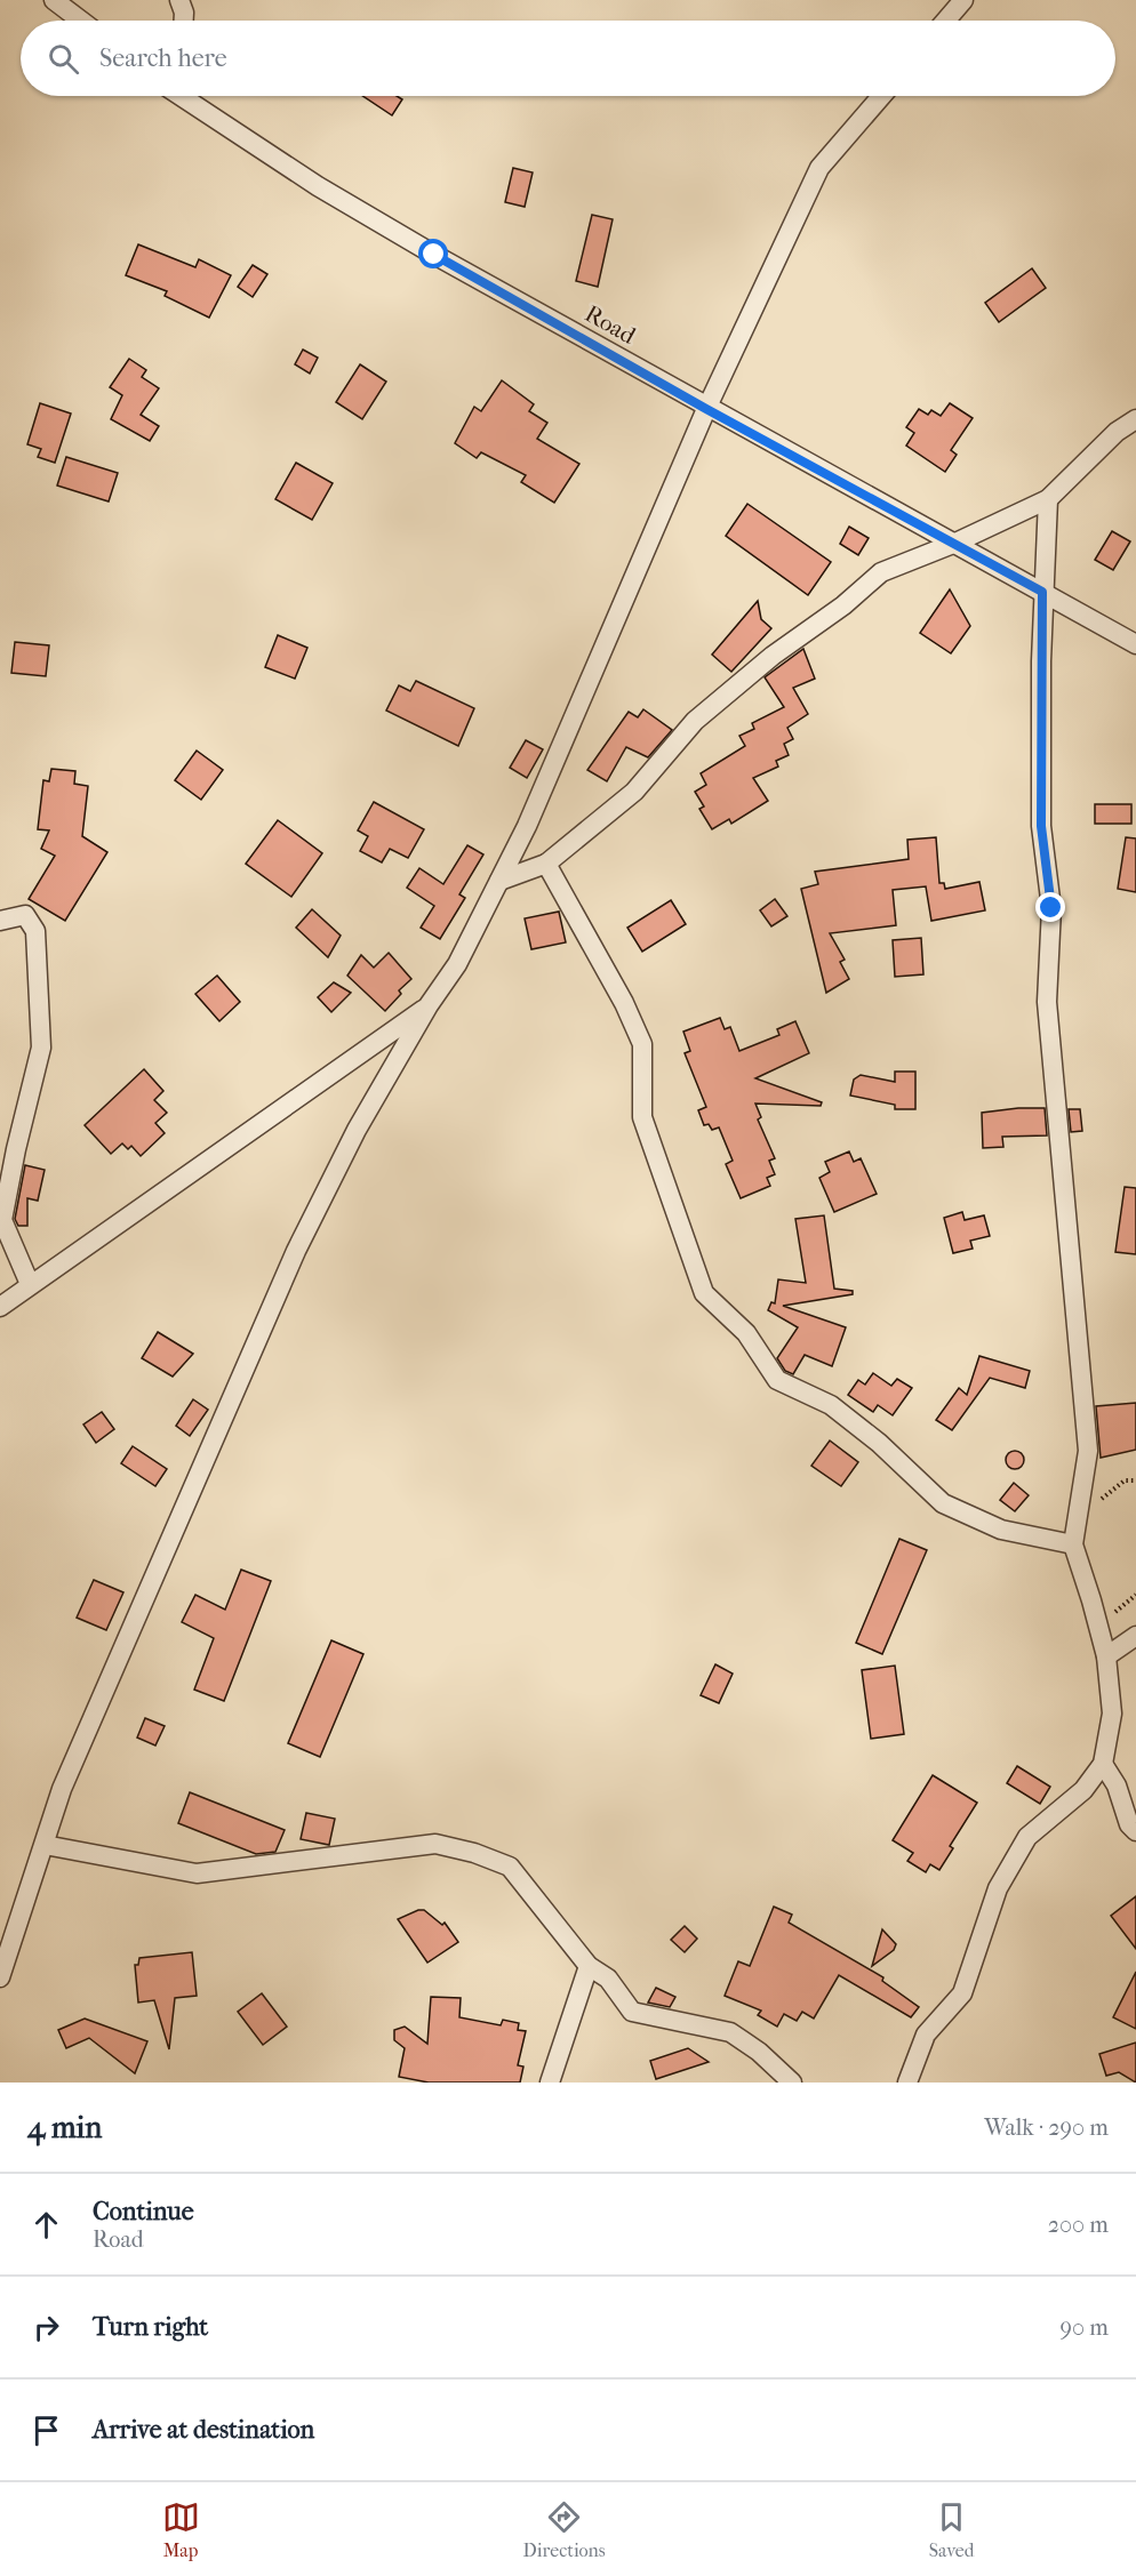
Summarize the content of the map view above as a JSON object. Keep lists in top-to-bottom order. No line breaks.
{"streets":{"street":["Road"]},"page":{"search":"Search here","heading":["4 min","Walk · 290 m"],"list":[["Continue","Road","200 m"],["Turn right","90 m"],"Arrive at destination"],"nav":["Map","Directions","Saved"]}}
